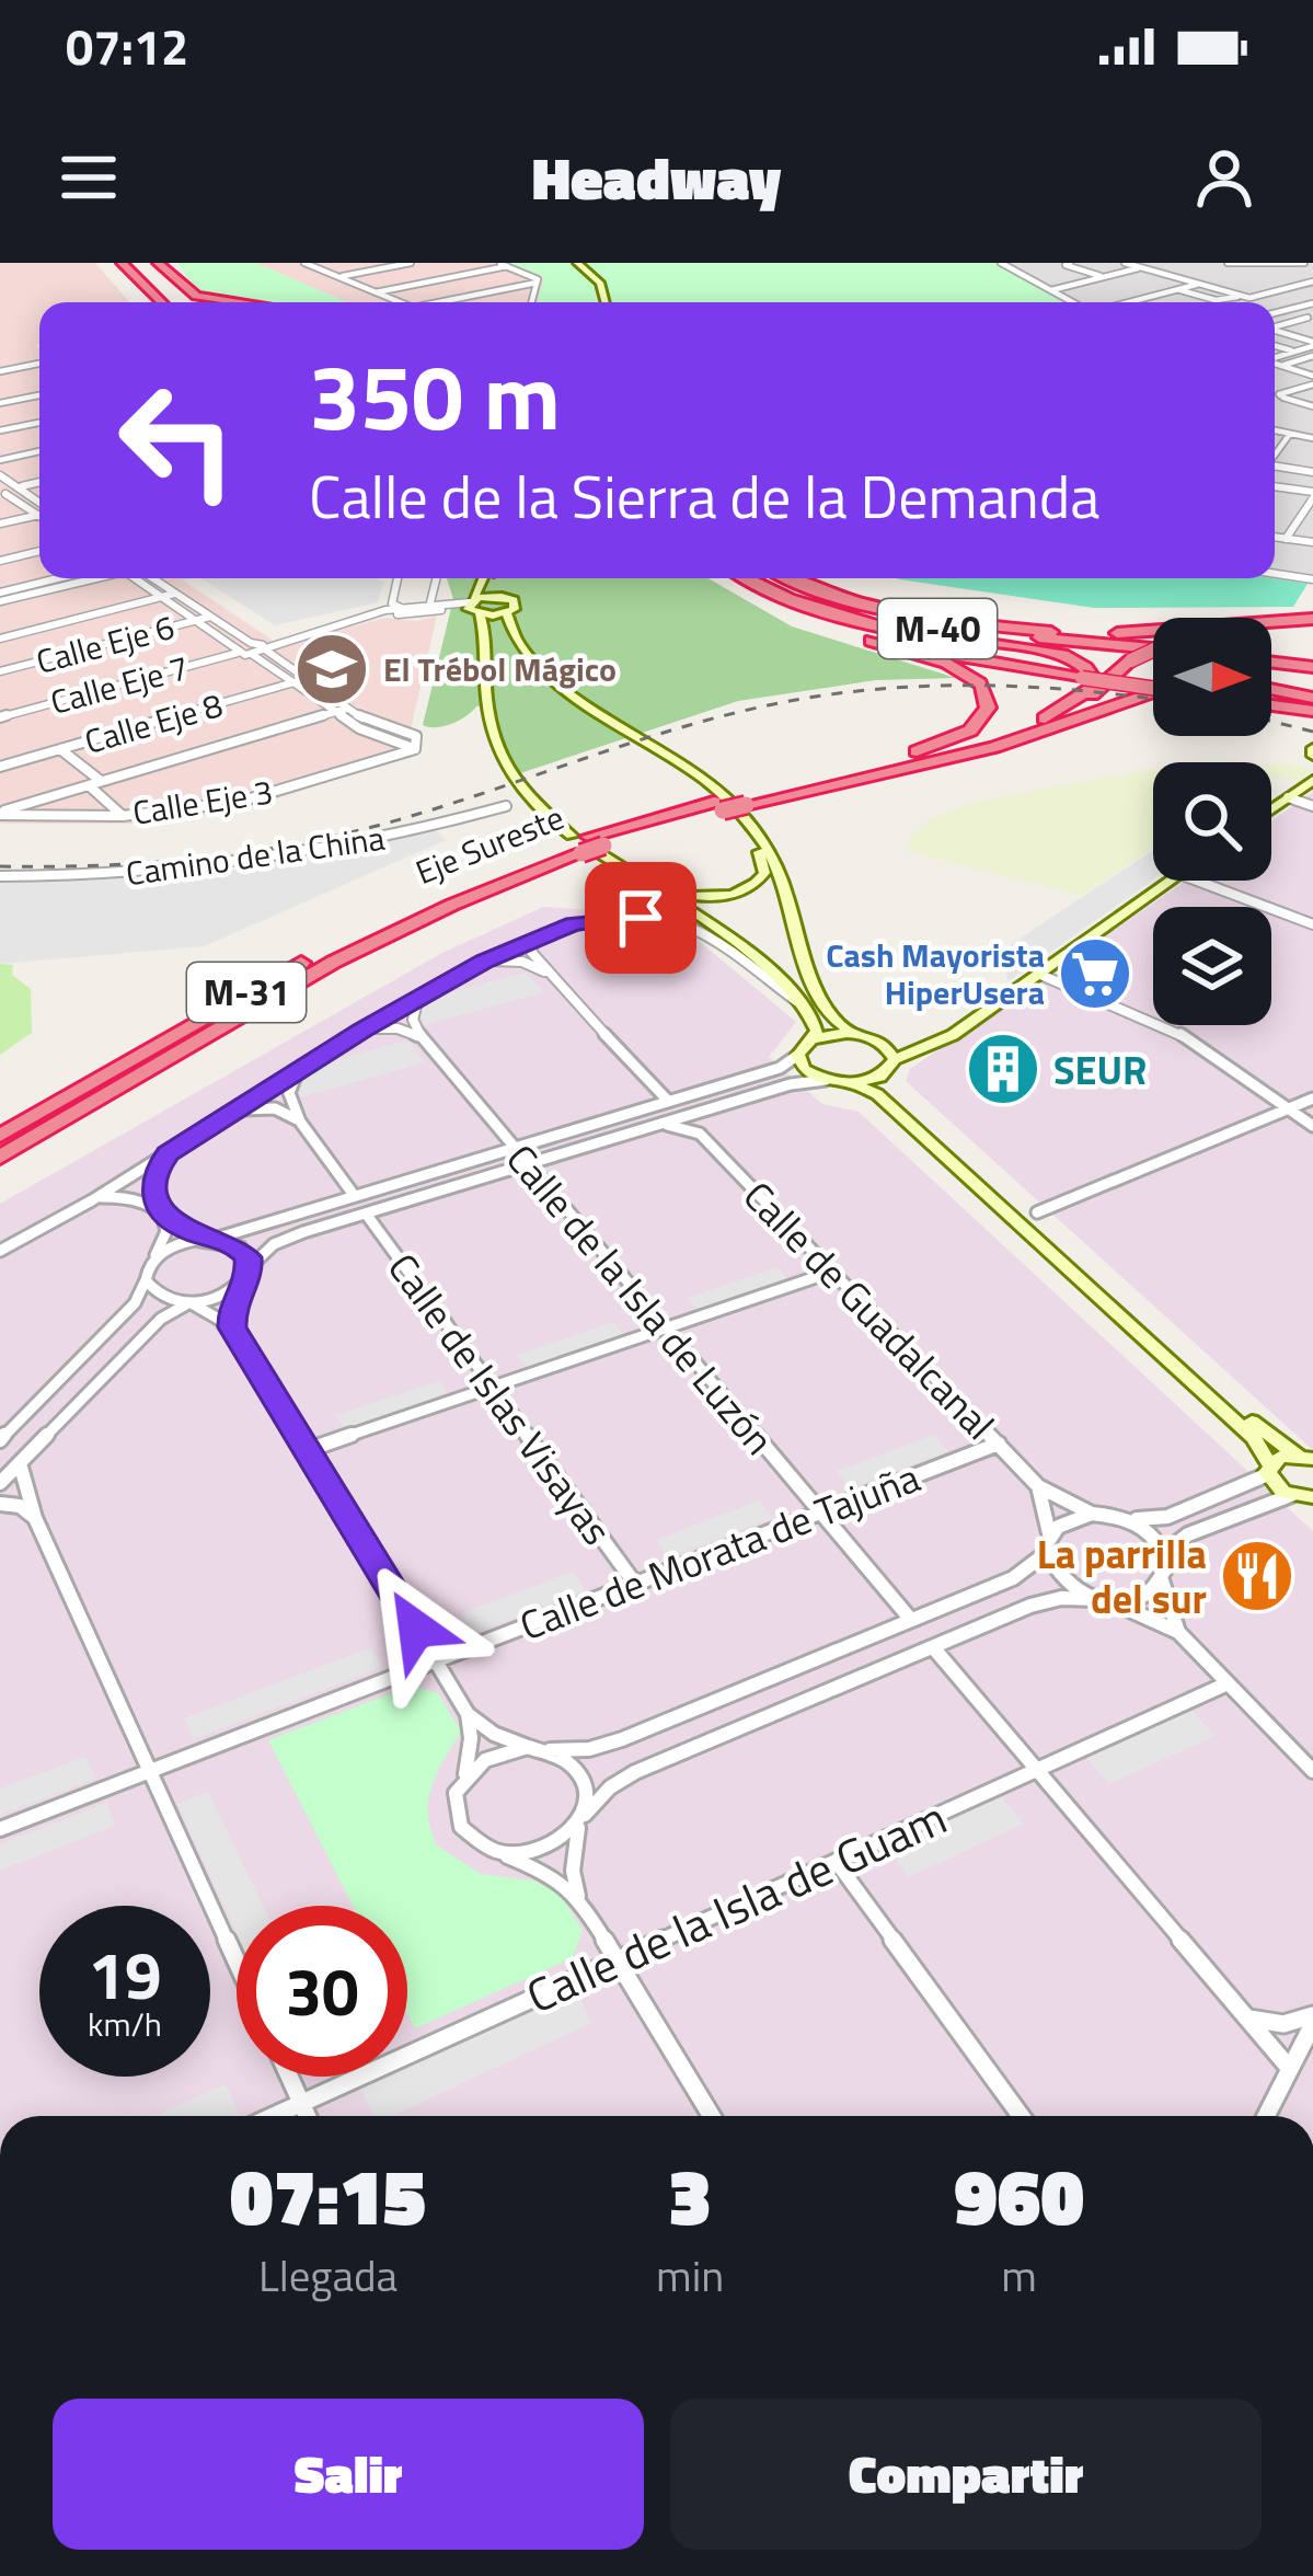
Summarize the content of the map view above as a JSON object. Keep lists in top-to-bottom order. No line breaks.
{"streets":{"highway":["M-40","Eje Sureste","M-31"],"street":["Calle Eje 6","Calle Eje 7","Calle Eje 8","Calle Eje 3","Camino de la China","Calle de la Isla de Luzón","Calle de Guadalcanal","Calle de Islas Visayas","Calle de Morata de Tajuña","Calle de la Isla de Guam"]},"crossings":[["Eje Sureste","M-31"],["Calle de la Isla de Luzón","Calle de Morata de Tajuña"],["Calle de Guadalcanal","Calle de Morata de Tajuña"],["Calle de Islas Visayas","Calle de Morata de Tajuña"]],"places":{"school or university":["El Trébol Mágico"],"supermarket":["Cash Mayorista HiperUsera"],"building":["SEUR"],"restaurant":["La parrilla del sur"]},"north":"right","page":{"status":"07:12","header":"Headway","turn":["350 m","Calle de la Sierra de la Demanda"],"speed":"19 km/h","limit":"30","eta":["07:15","Llegada","3","min","960","m"],"buttons":["Salir","Compartir"]}}
